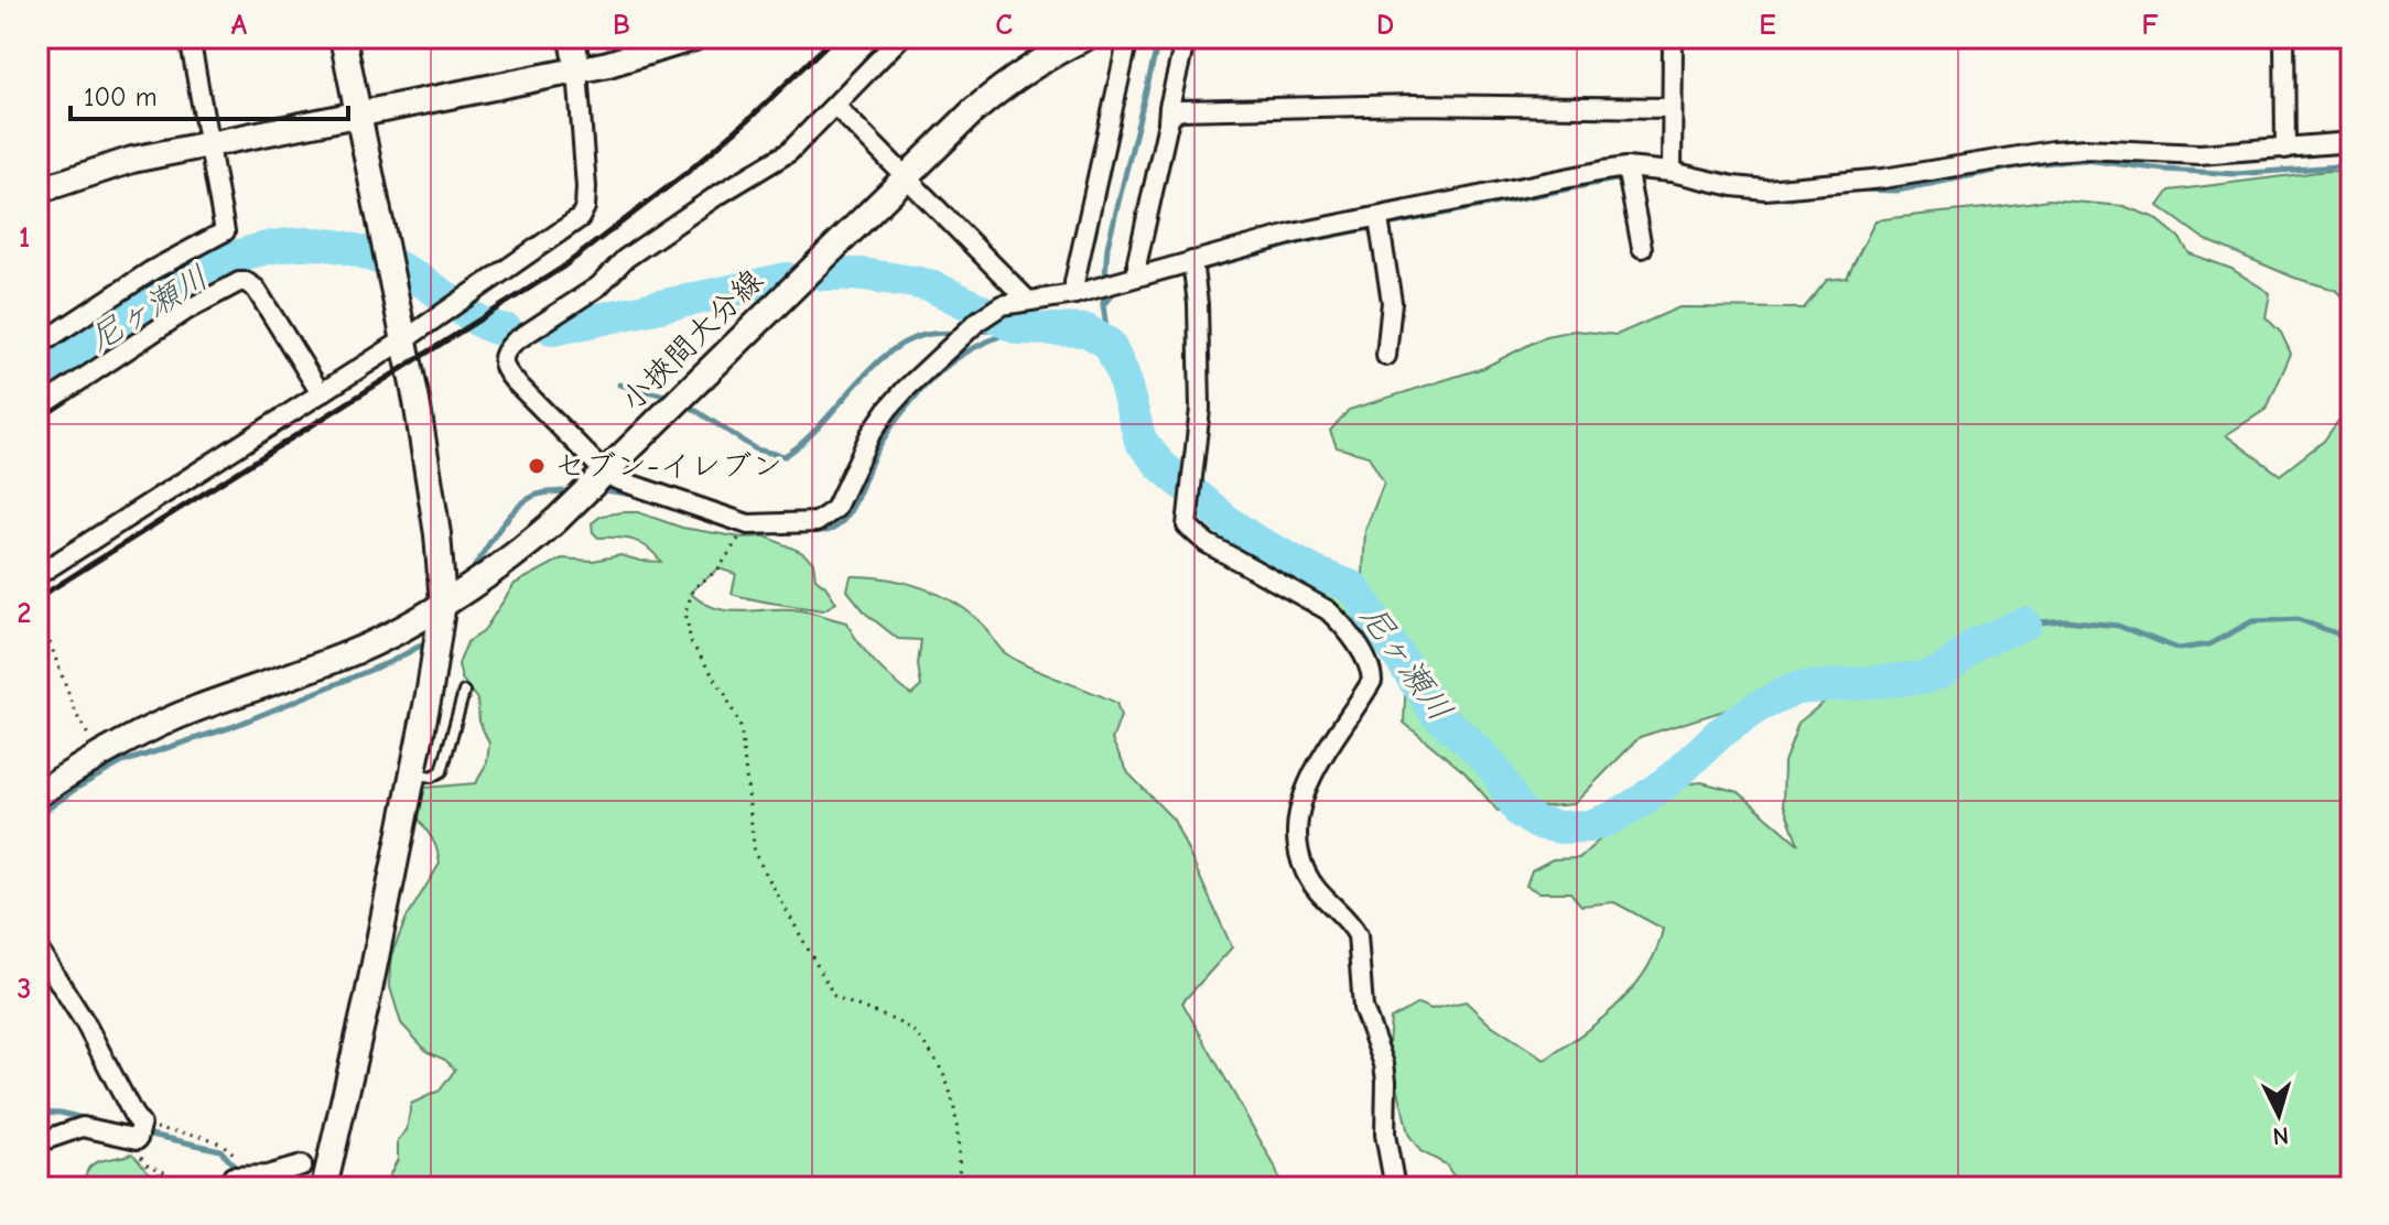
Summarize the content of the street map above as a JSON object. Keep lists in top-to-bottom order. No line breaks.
{"streets":{"street":["小挾間大分線"]},"water":["尼ヶ瀬川"],"places":["セブン-イレブン"],"scale_bar":"100 m","north":"bottom","grid":{"columns":["A","B","C","D","E","F"],"rows":["1","2","3"]}}
